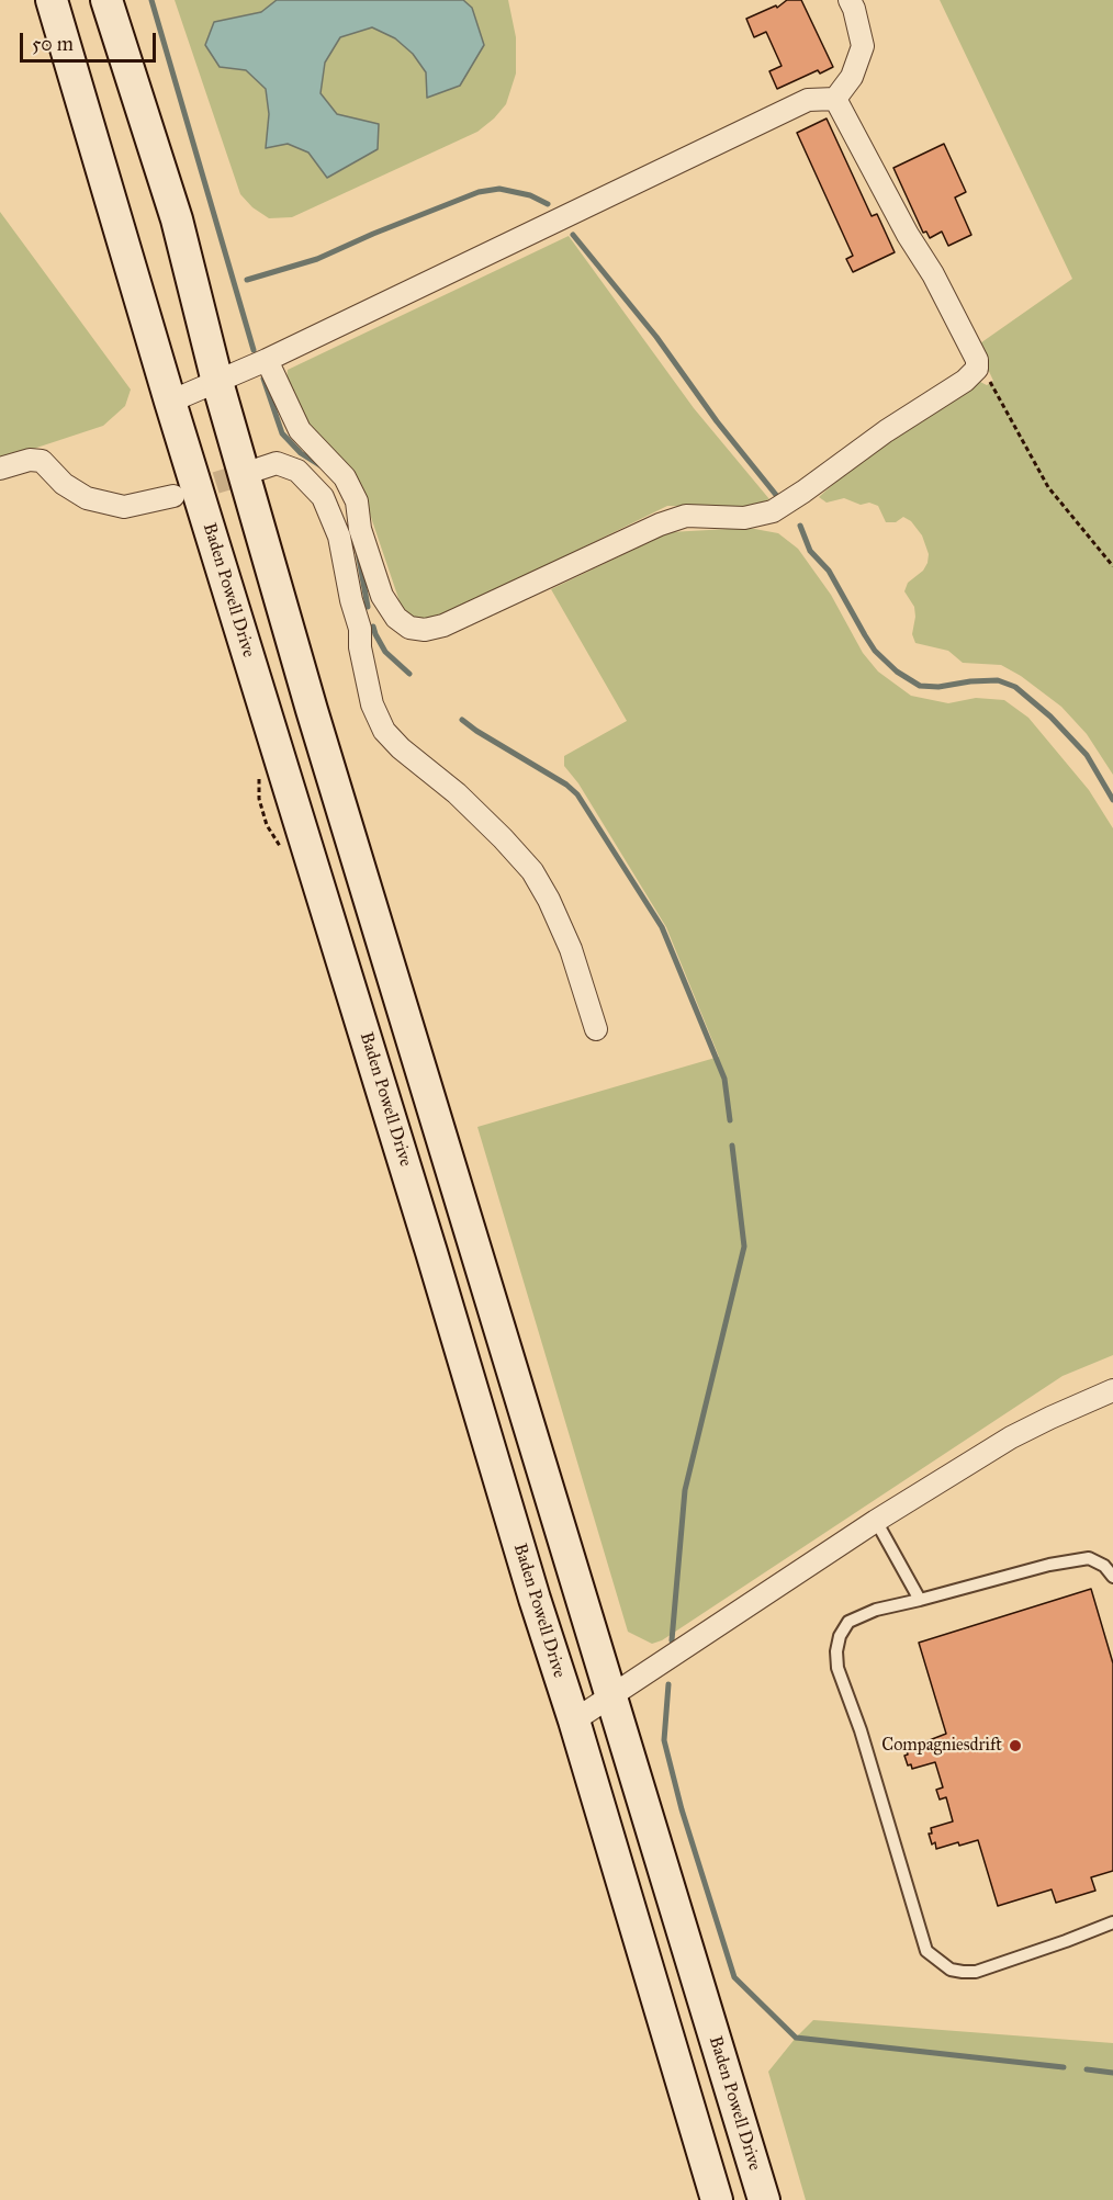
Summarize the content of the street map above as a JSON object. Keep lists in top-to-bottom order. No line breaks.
{"streets":{"main road":["Baden Powell Drive"]},"places":["Compagniesdrift"],"scale_bar":"50 m"}
